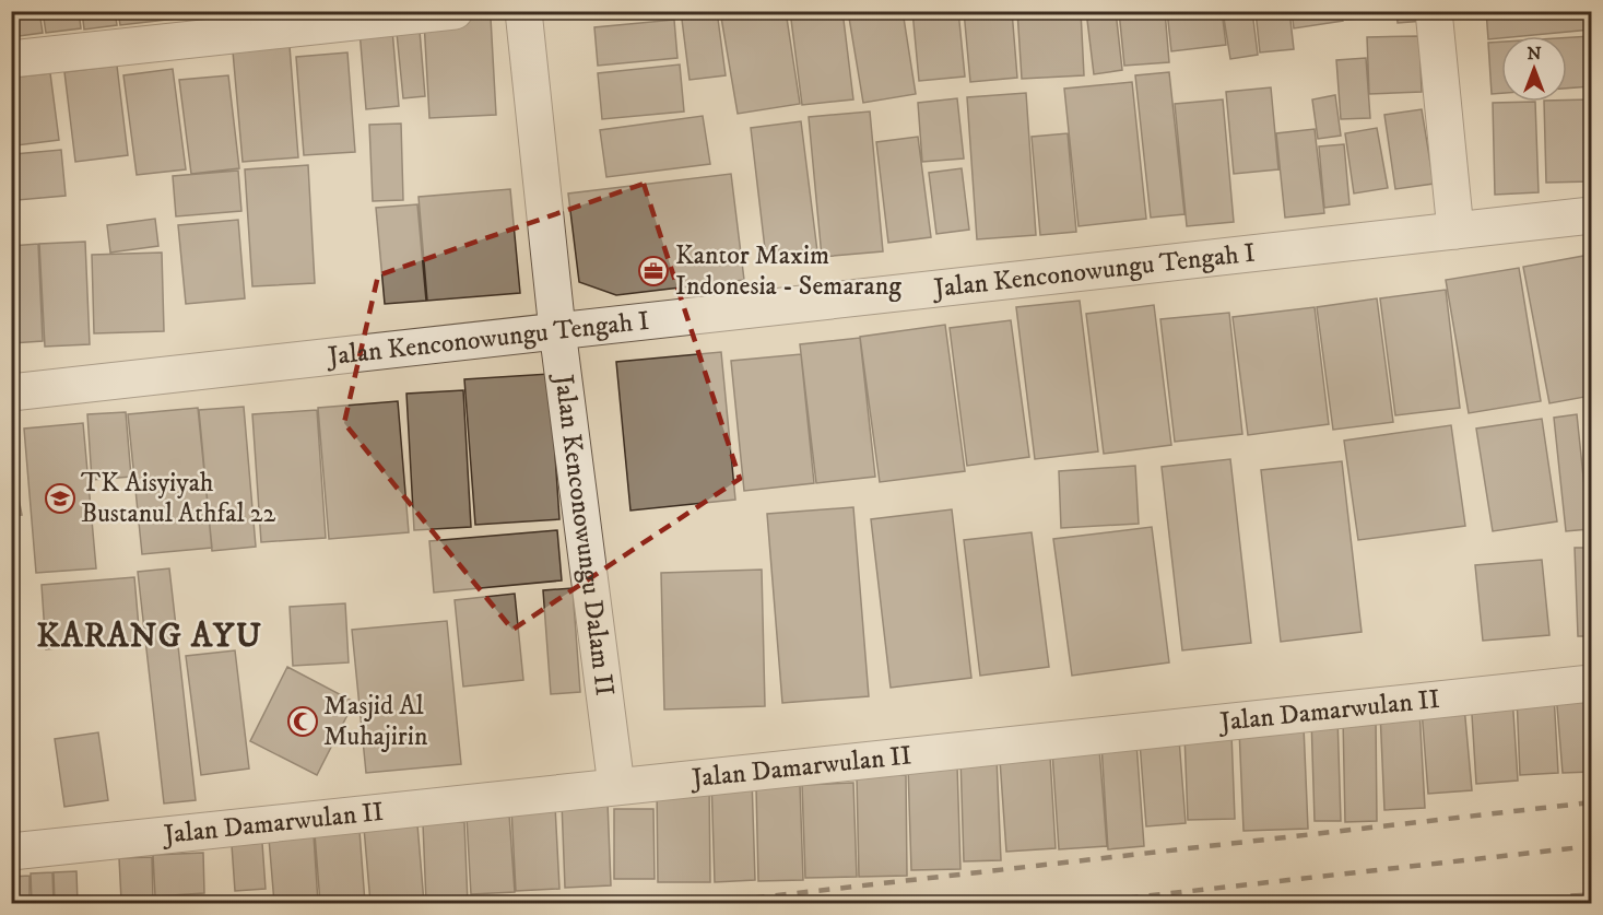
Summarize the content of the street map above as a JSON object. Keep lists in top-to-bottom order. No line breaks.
{"streets":{"street":["Jalan Kenconowungu Tengah I","Jalan Kenconowungu Dalam II","Jalan Damarwulan II"]},"crossings":[["Jalan Kenconowungu Tengah I","Jalan Kenconowungu Dalam II"],["Jalan Kenconowungu Dalam II","Jalan Damarwulan II"]],"districts":["KARANG AYU"],"places":{"office":["Kantor Maxim Indonesia - Semarang"],"school or university":["TK Aisyiyah Bustanul Athfal 22"],"mosque":["Masjid Al Muhajirin"]},"north":"top"}
